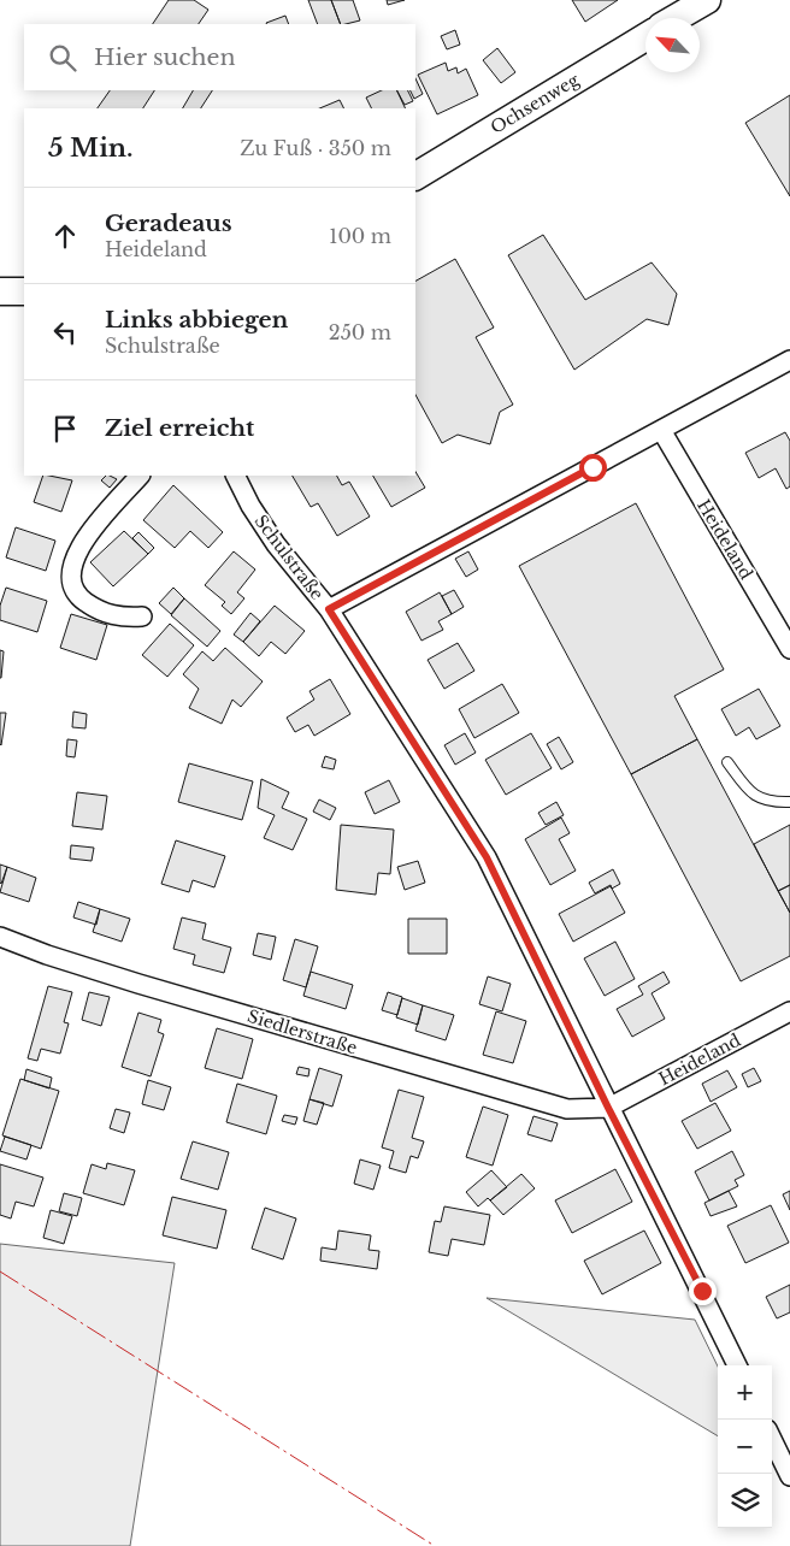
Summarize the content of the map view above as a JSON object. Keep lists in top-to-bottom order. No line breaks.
{"streets":{"main road":["Ochsenweg"],"street":["Heideland","Schulstraße","Siedlerstraße"]},"crossings":[["Heideland","Schulstraße"],["Heideland","Siedlerstraße"],["Schulstraße","Siedlerstraße"]],"north":"top left","page":{"search":"Hier suchen","heading":["5 Min.","Zu Fuß · 350 m"],"list":[["Geradeaus","Heideland","100 m"],["Links abbiegen","Schulstraße","250 m"],"Ziel erreicht"],"map_buttons":["+","−"]}}
